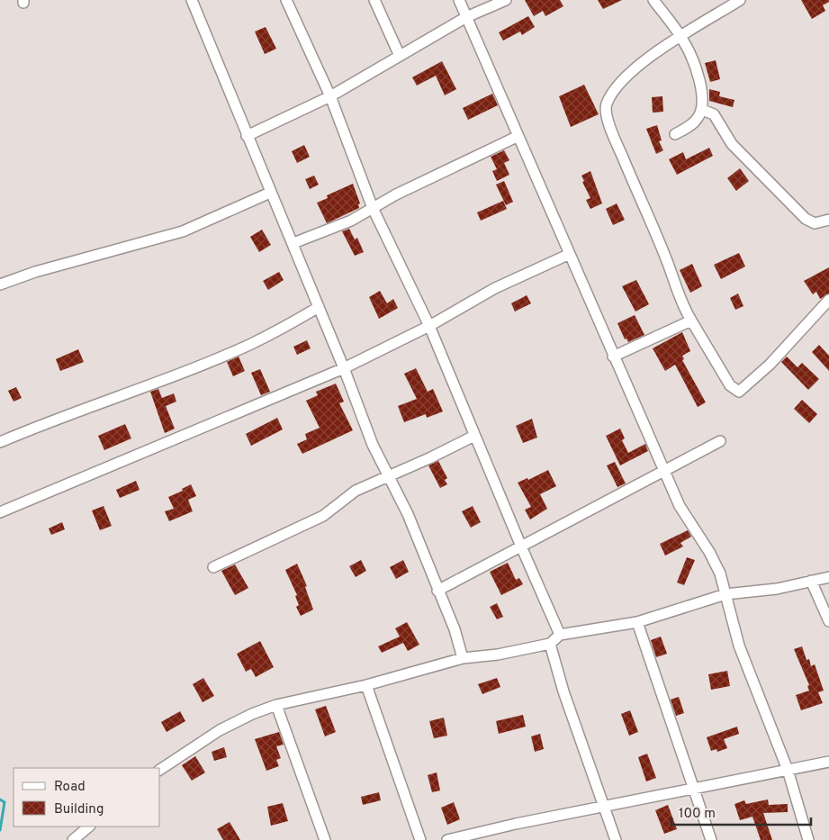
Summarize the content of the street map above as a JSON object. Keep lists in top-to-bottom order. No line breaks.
{"legend":["Road","Building"],"scale_bar":"100 m"}
